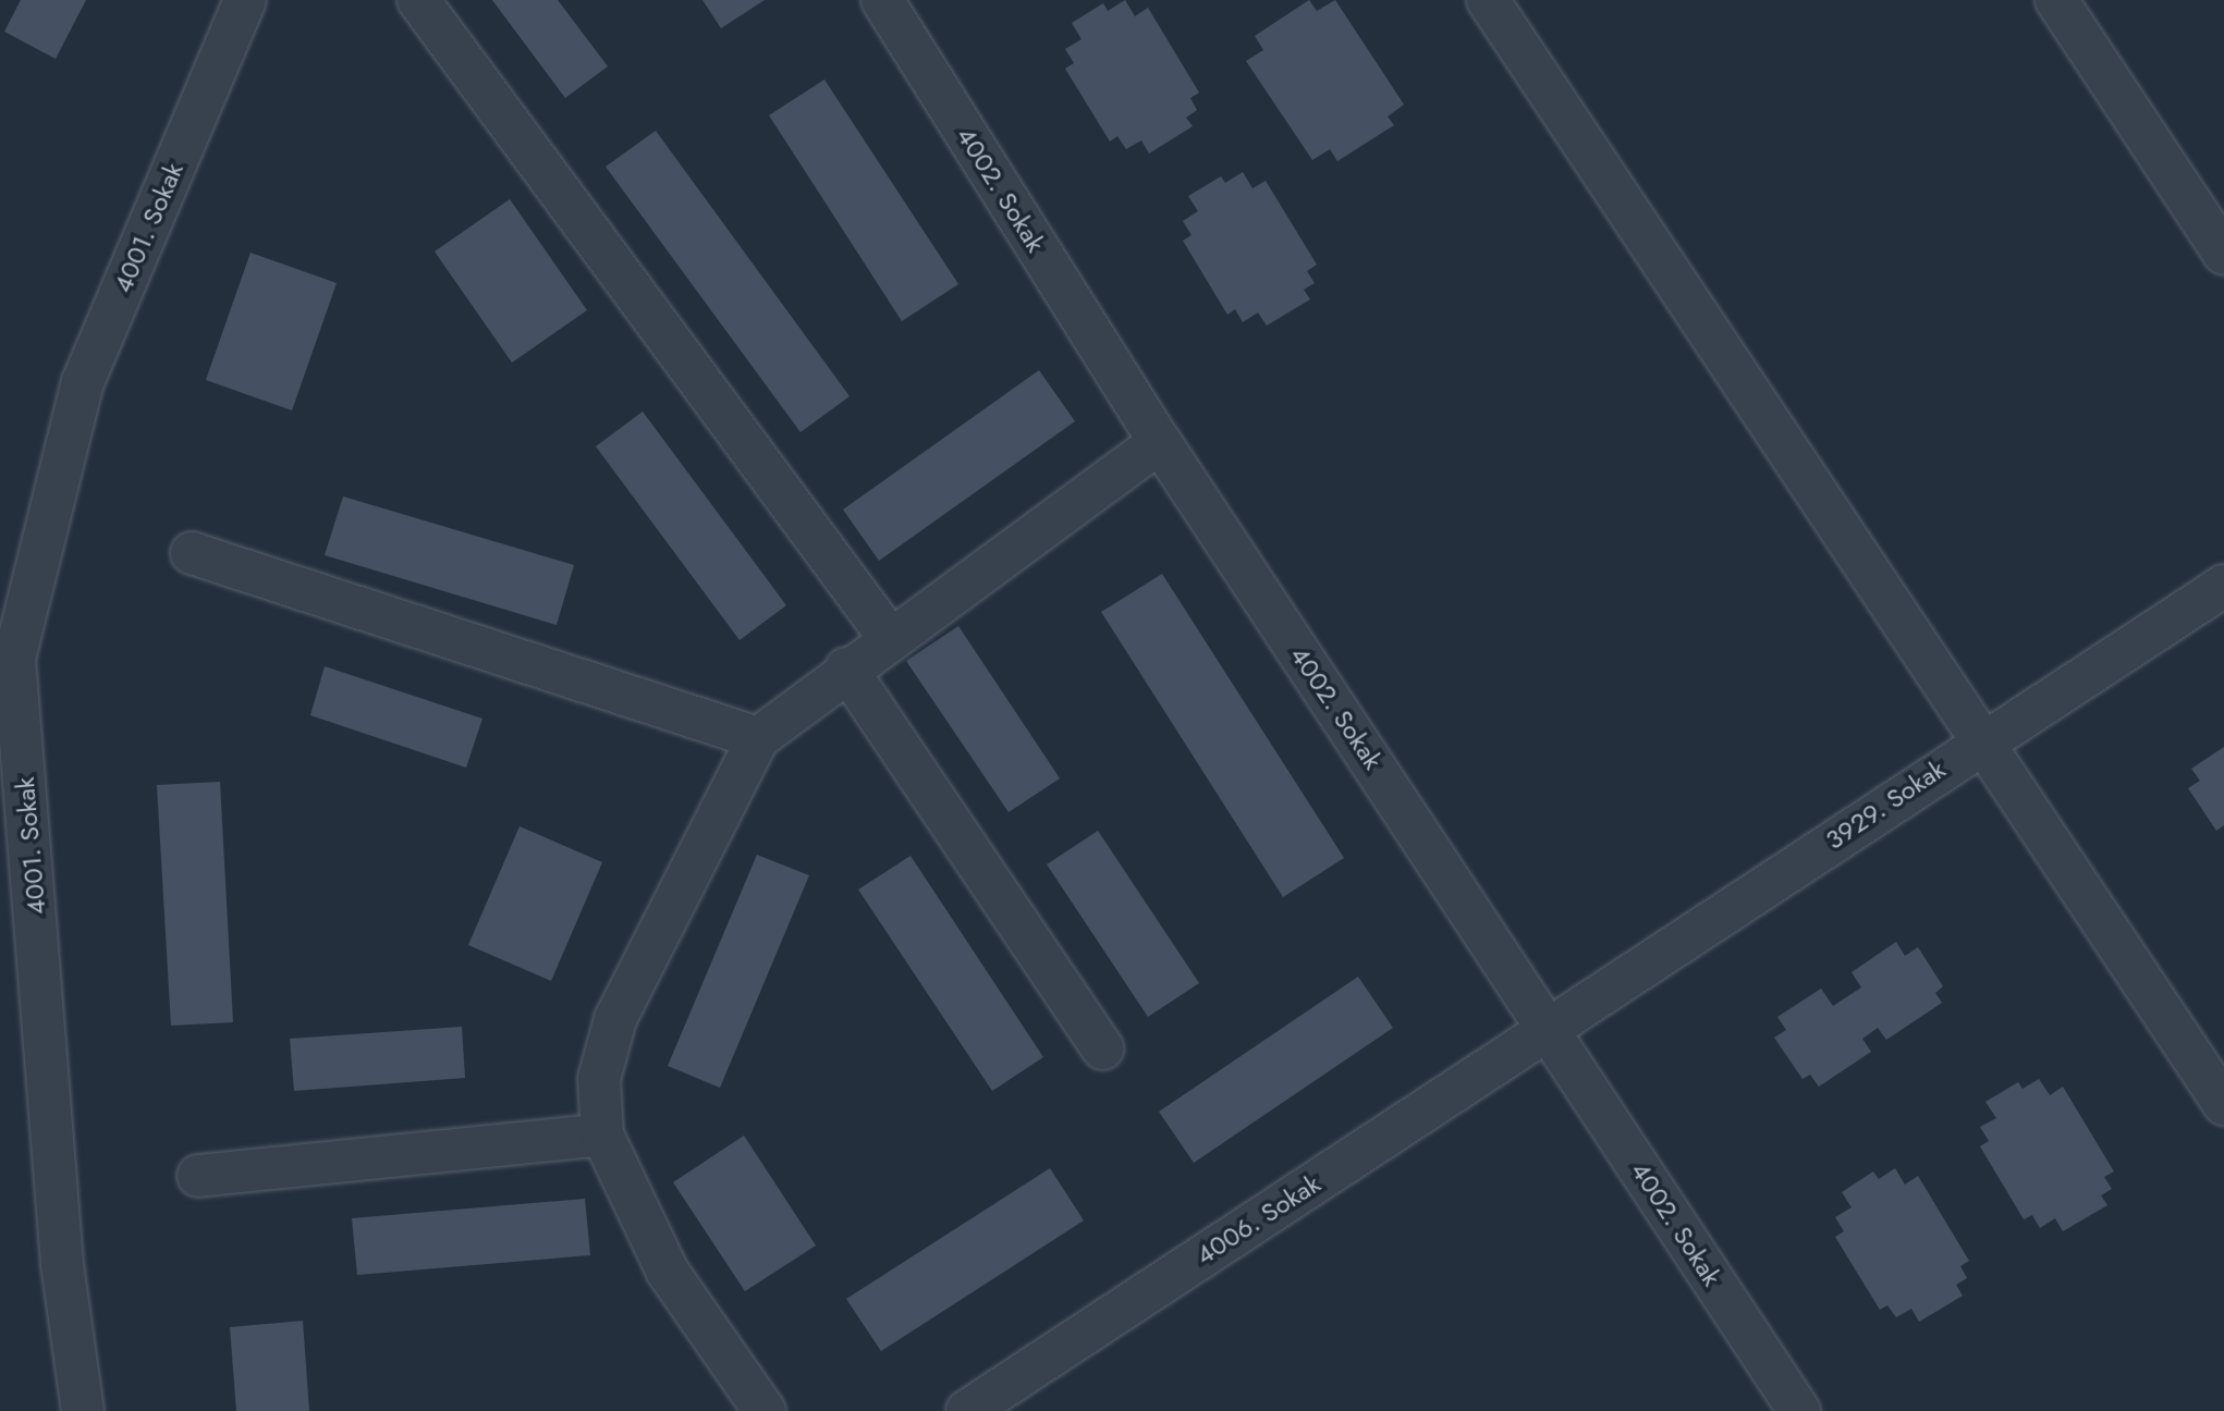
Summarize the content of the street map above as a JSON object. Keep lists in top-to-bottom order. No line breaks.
{"streets":{"street":["4002. Sokak","4001. Sokak","3929. Sokak","4006. Sokak"]},"crossings":[["4002. Sokak","3929. Sokak"],["4002. Sokak","4006. Sokak"],["3929. Sokak","4006. Sokak"]]}
